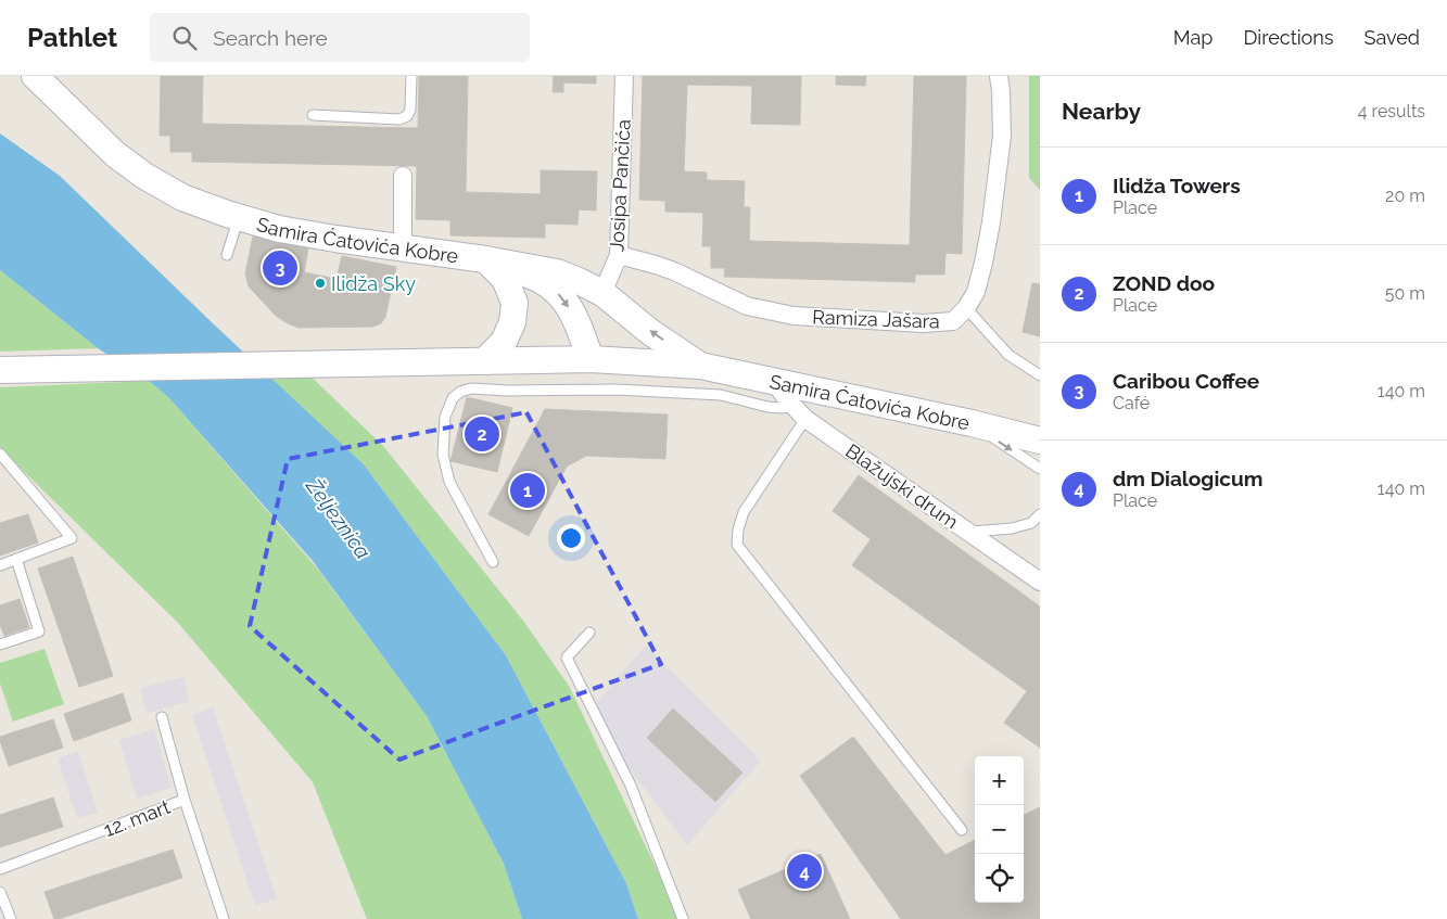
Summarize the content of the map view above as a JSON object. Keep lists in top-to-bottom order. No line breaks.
{"streets":{"main road":["Samira Ćatovića Kobre"],"street":["Josipa Pančića","Ramiza Jašara","Blažujski drum"],"lane":["12. mart"]},"crossings":[["Josipa Pančića","Samira Ćatovića Kobre"],["Josipa Pančića","Ramiza Jašara"],["Samira Ćatovića Kobre","Blažujski drum"]],"water":["Željeznica"],"places":["Ilidža Sky"],"page":{"header":"Pathlet","search":"Search here","nav":["Map","Directions","Saved"],"heading":["Nearby","4 results"],"list":[{"mark":"1","name":"Ilidža Towers","note":"Place","value":"20 m"},{"mark":"2","name":"ZOND doo","note":"Place","value":"50 m"},{"mark":"3","name":"Caribou Coffee","note":"Café","value":"140 m"},{"mark":"4","name":"dm Dialogicum","note":"Place","value":"140 m"}],"pins":["3","2","1","4"],"map_buttons":["+","−"]}}
